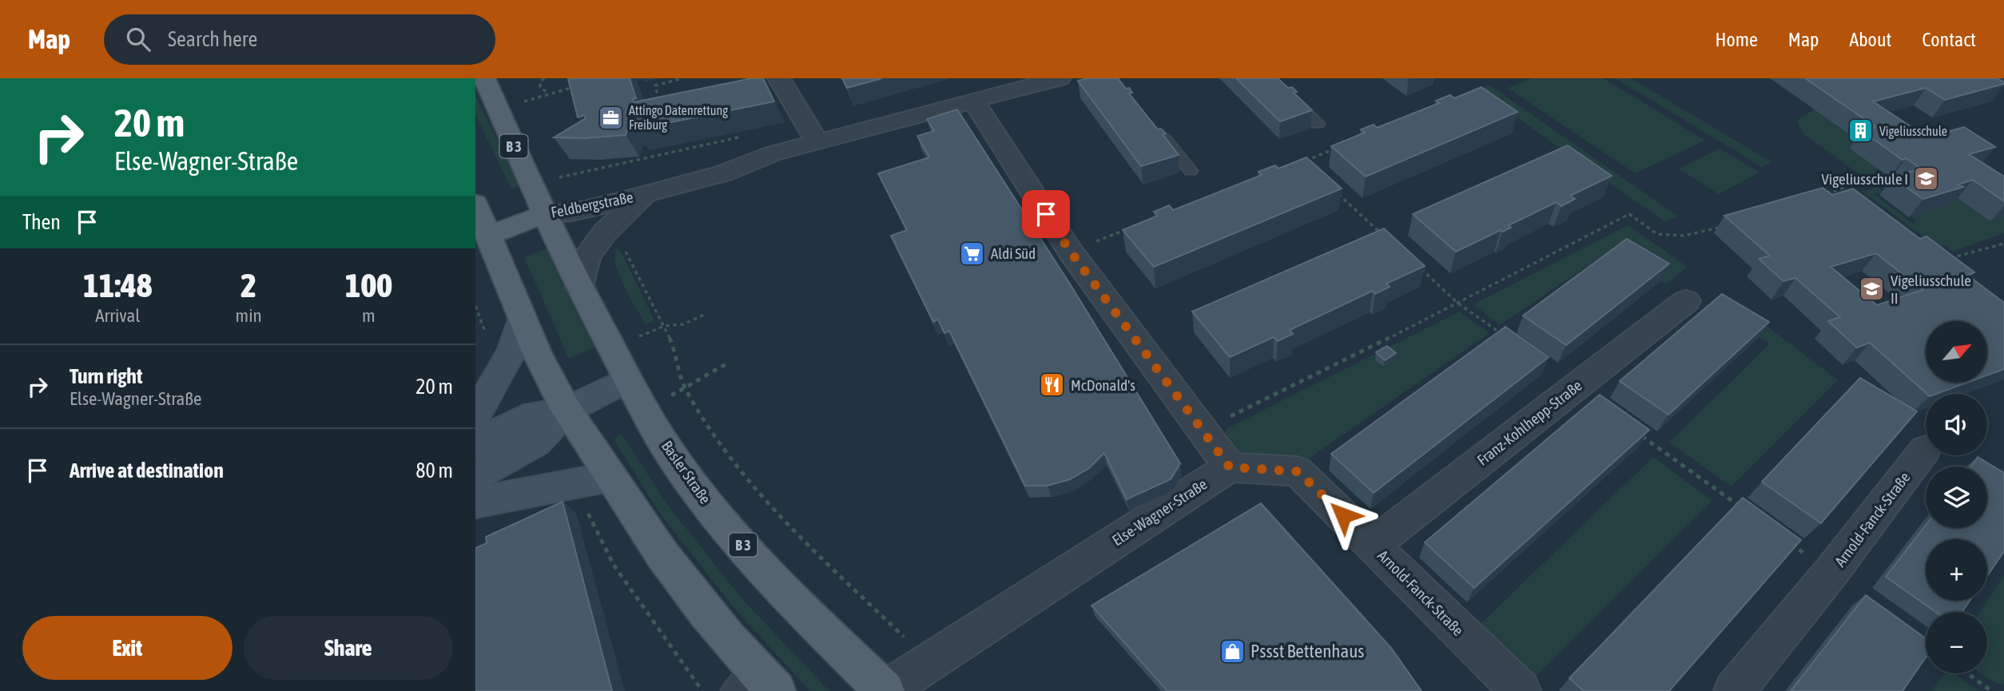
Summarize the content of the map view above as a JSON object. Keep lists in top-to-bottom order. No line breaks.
{"streets":{"main road":["B 3","Basler Straße"],"street":["Feldbergstraße","Franz-Kohlhepp-Straße","Else-Wagner-Straße","Arnold-Fanck-Straße"]},"crossings":[["B 3","Feldbergstraße"],["B 3","Basler Straße"],["Feldbergstraße","Basler Straße"],["Franz-Kohlhepp-Straße","Arnold-Fanck-Straße"],["Basler Straße","Else-Wagner-Straße"],["Else-Wagner-Straße","Arnold-Fanck-Straße"]],"places":{"office":["Attingo Datenrettung Freiburg"],"building":["Vigeliusschule"],"school or university":["Vigeliusschule I","Vigeliusschule II"],"supermarket":["Aldi Süd"],"restaurant":["McDonald's"],"shop":["Pssst Bettenhaus"]},"north":"top right","page":{"header":"Map","search":"Search here","nav":["Home","Map","About","Contact"],"turn":["20 m","Else-Wagner-Straße"],"then":"Then","eta":["11:48","Arrival","2","min","100","m"],"map_buttons":["+","−"],"list":[{"name":"Turn right","note":"Else-Wagner-Straße","value":"20 m"},{"name":"Arrive at destination","value":"80 m"}],"buttons":["Exit","Share"]}}
